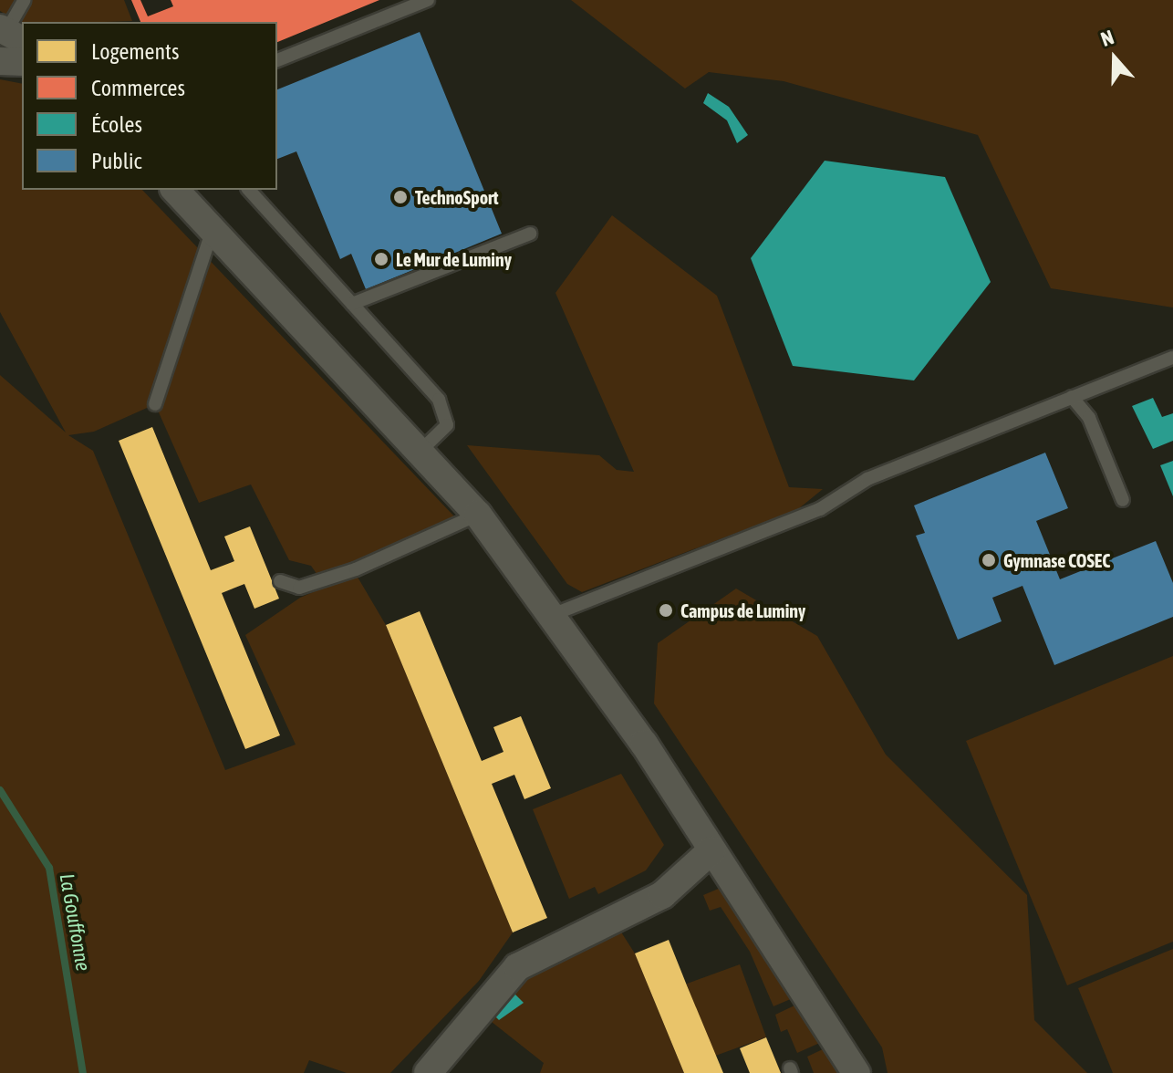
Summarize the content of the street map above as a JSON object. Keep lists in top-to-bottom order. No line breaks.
{"water":["La Gouffonne"],"places":["TechnoSport","Le Mur de Luminy","Gymnase COSEC","Campus de Luminy"],"legend":["Logements","Commerces","Écoles","Public"],"north":"top"}
